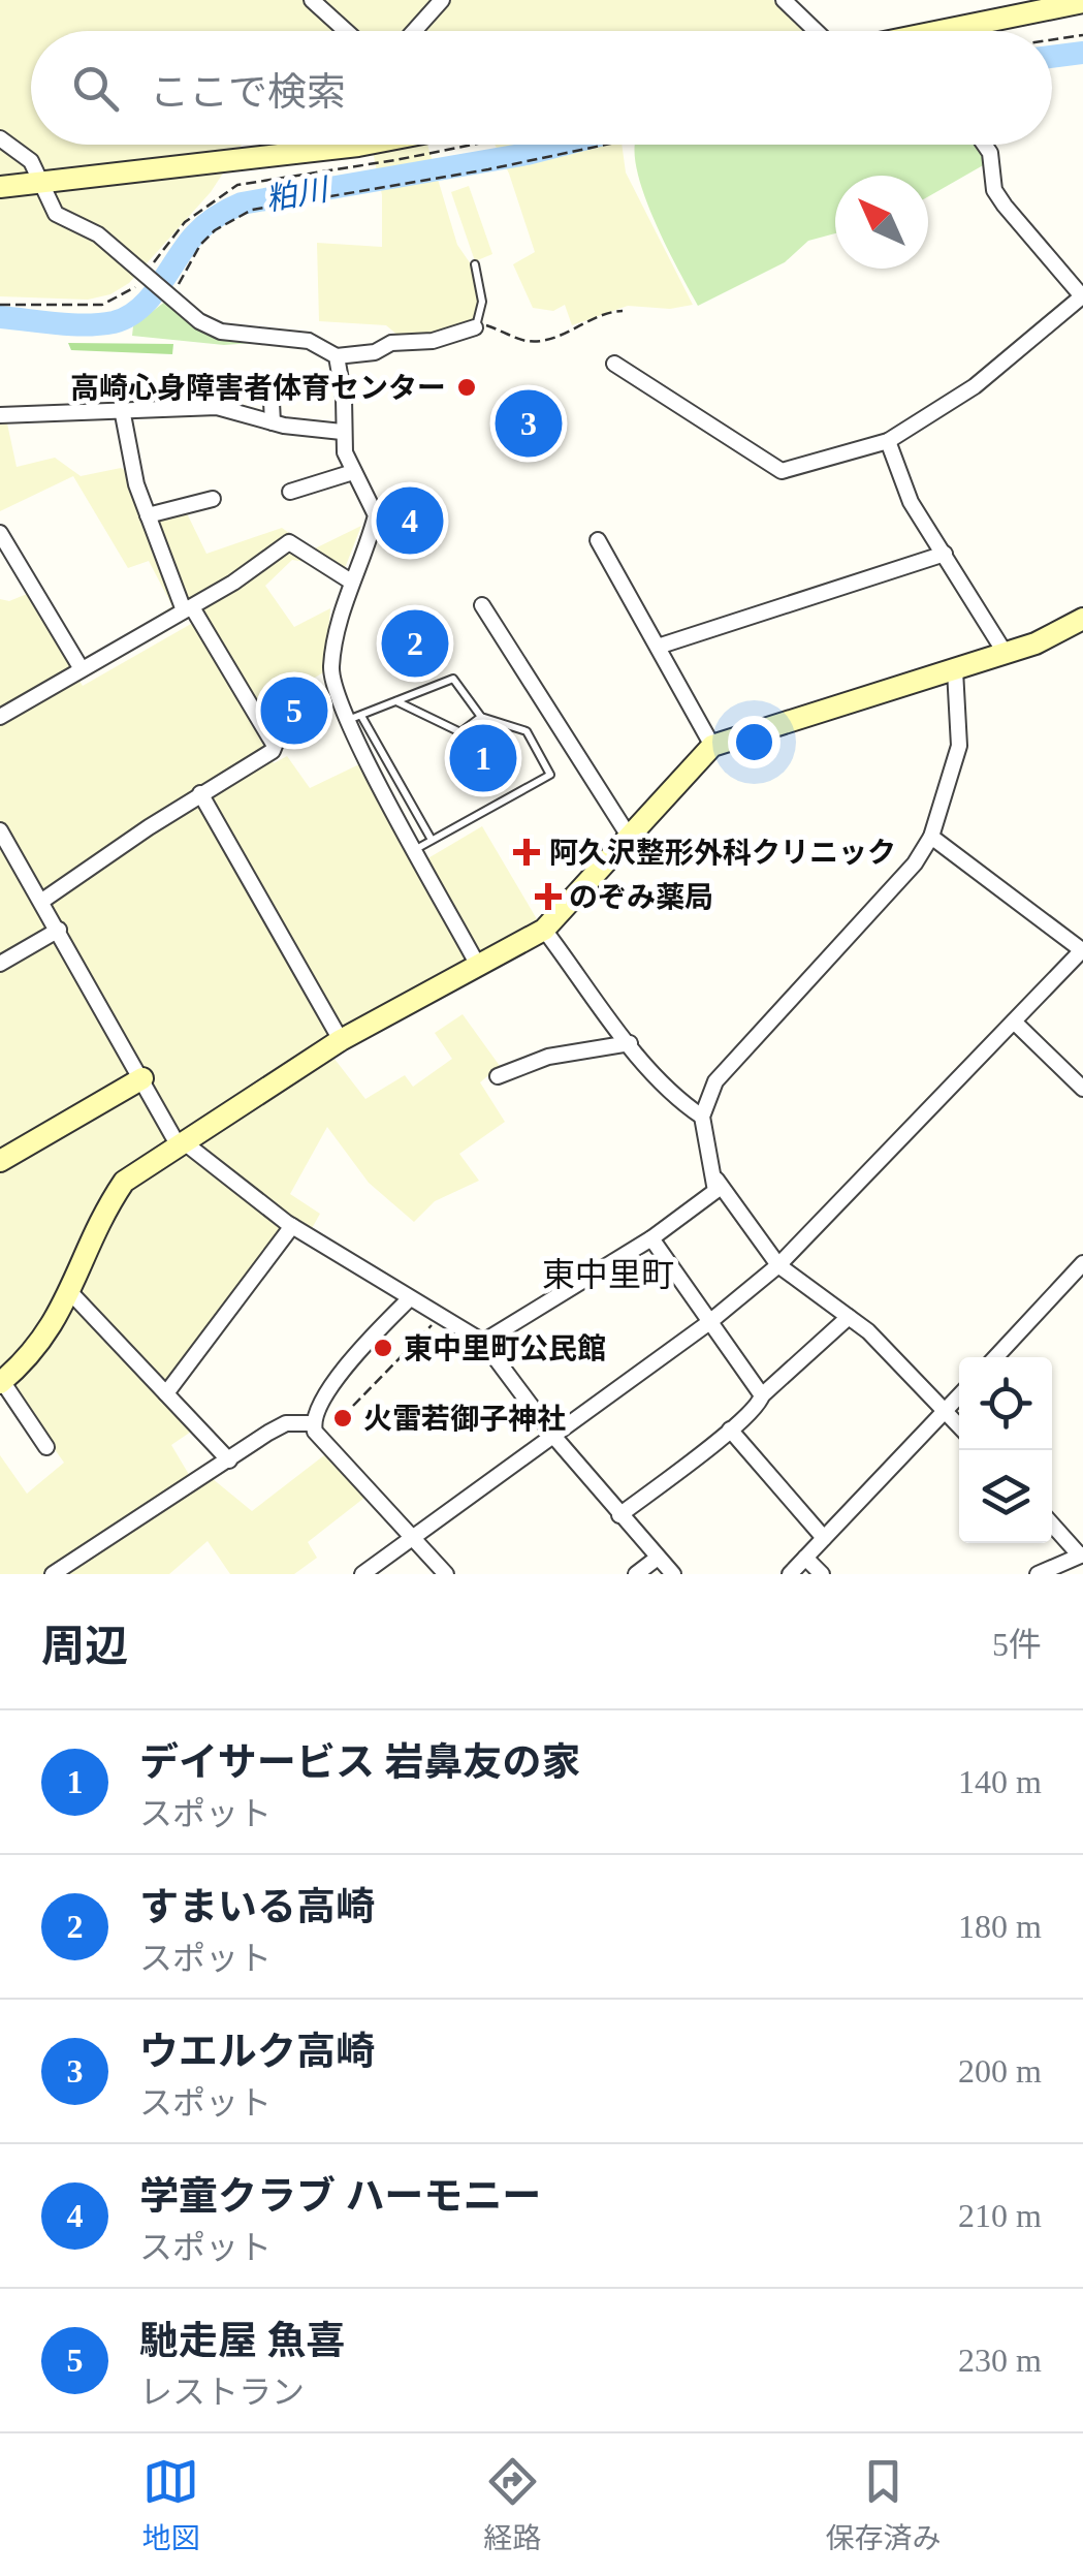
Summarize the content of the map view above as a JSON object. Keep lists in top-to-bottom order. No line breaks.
{"districts":["東中里町"],"water":["粕川"],"places":{"other":["高崎心身障害者体育センター","東中里町公民館","火雷若御子神社"],"health":["阿久沢整形外科クリニック","のぞみ薬局"]},"north":"top left","page":{"search":"ここで検索","pins":["3","4","2","5","1"],"heading":["周辺","5件"],"list":[{"mark":"1","name":"デイサービス 岩鼻友の家","note":"スポット","value":"140 m"},{"mark":"2","name":"すまいる高崎","note":"スポット","value":"180 m"},{"mark":"3","name":"ウエルク高崎","note":"スポット","value":"200 m"},{"mark":"4","name":"学童クラブ ハーモニー","note":"スポット","value":"210 m"},{"mark":"5","name":"馳走屋 魚喜","note":"レストラン","value":"230 m"}],"nav":["地図","経路","保存済み"]}}
